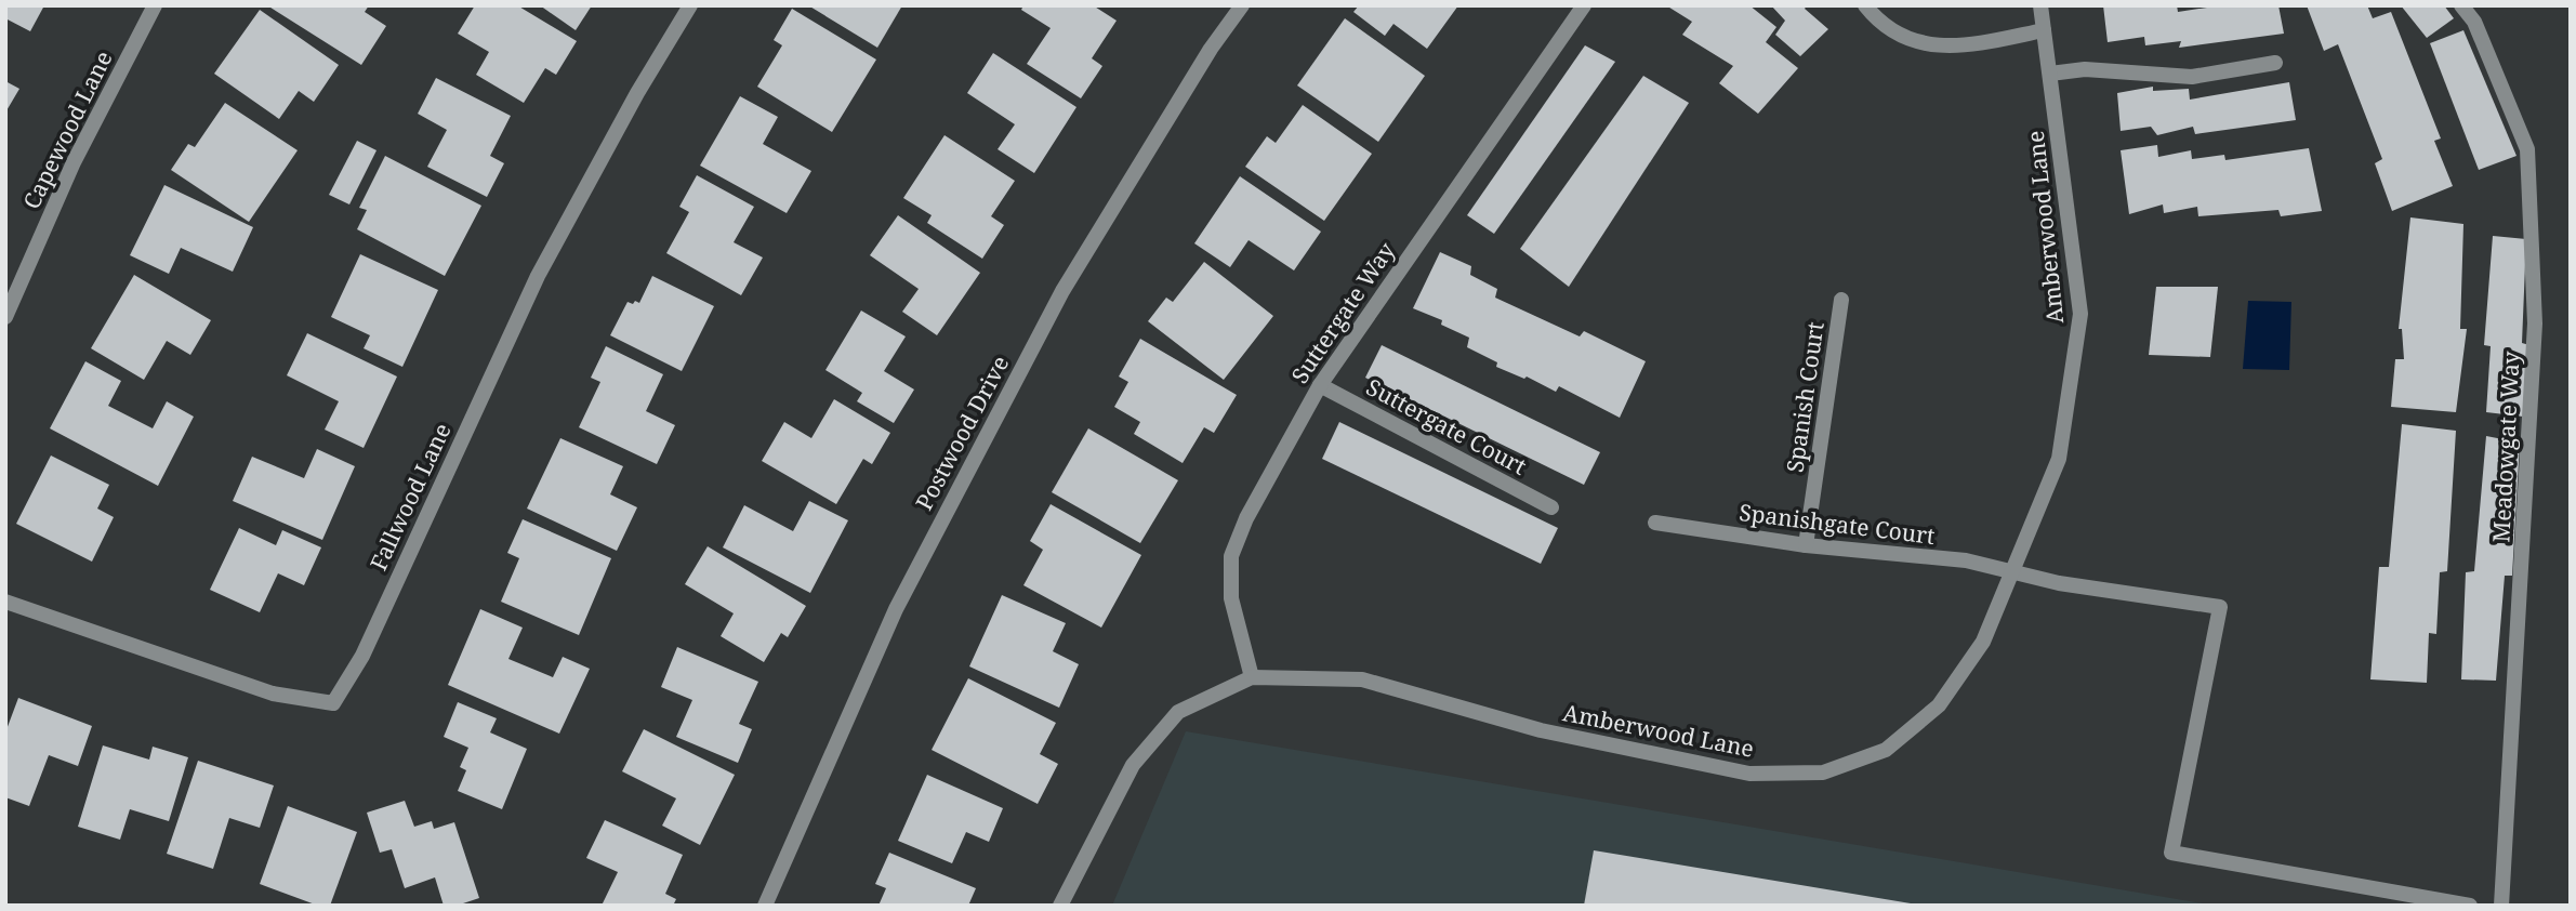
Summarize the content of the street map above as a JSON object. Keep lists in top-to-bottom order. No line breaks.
{"streets":{"street":["Capewood Lane","Amberwood Lane","Suttergate Way","Spanish Court","Suttergate Court","Postwood Drive","Meadowgate Way","Fallwood Lane","Spanishgate Court"]},"crossings":[["Amberwood Lane","Suttergate Way"],["Amberwood Lane","Spanishgate Court"],["Suttergate Way","Suttergate Court"],["Spanish Court","Spanishgate Court"]]}
